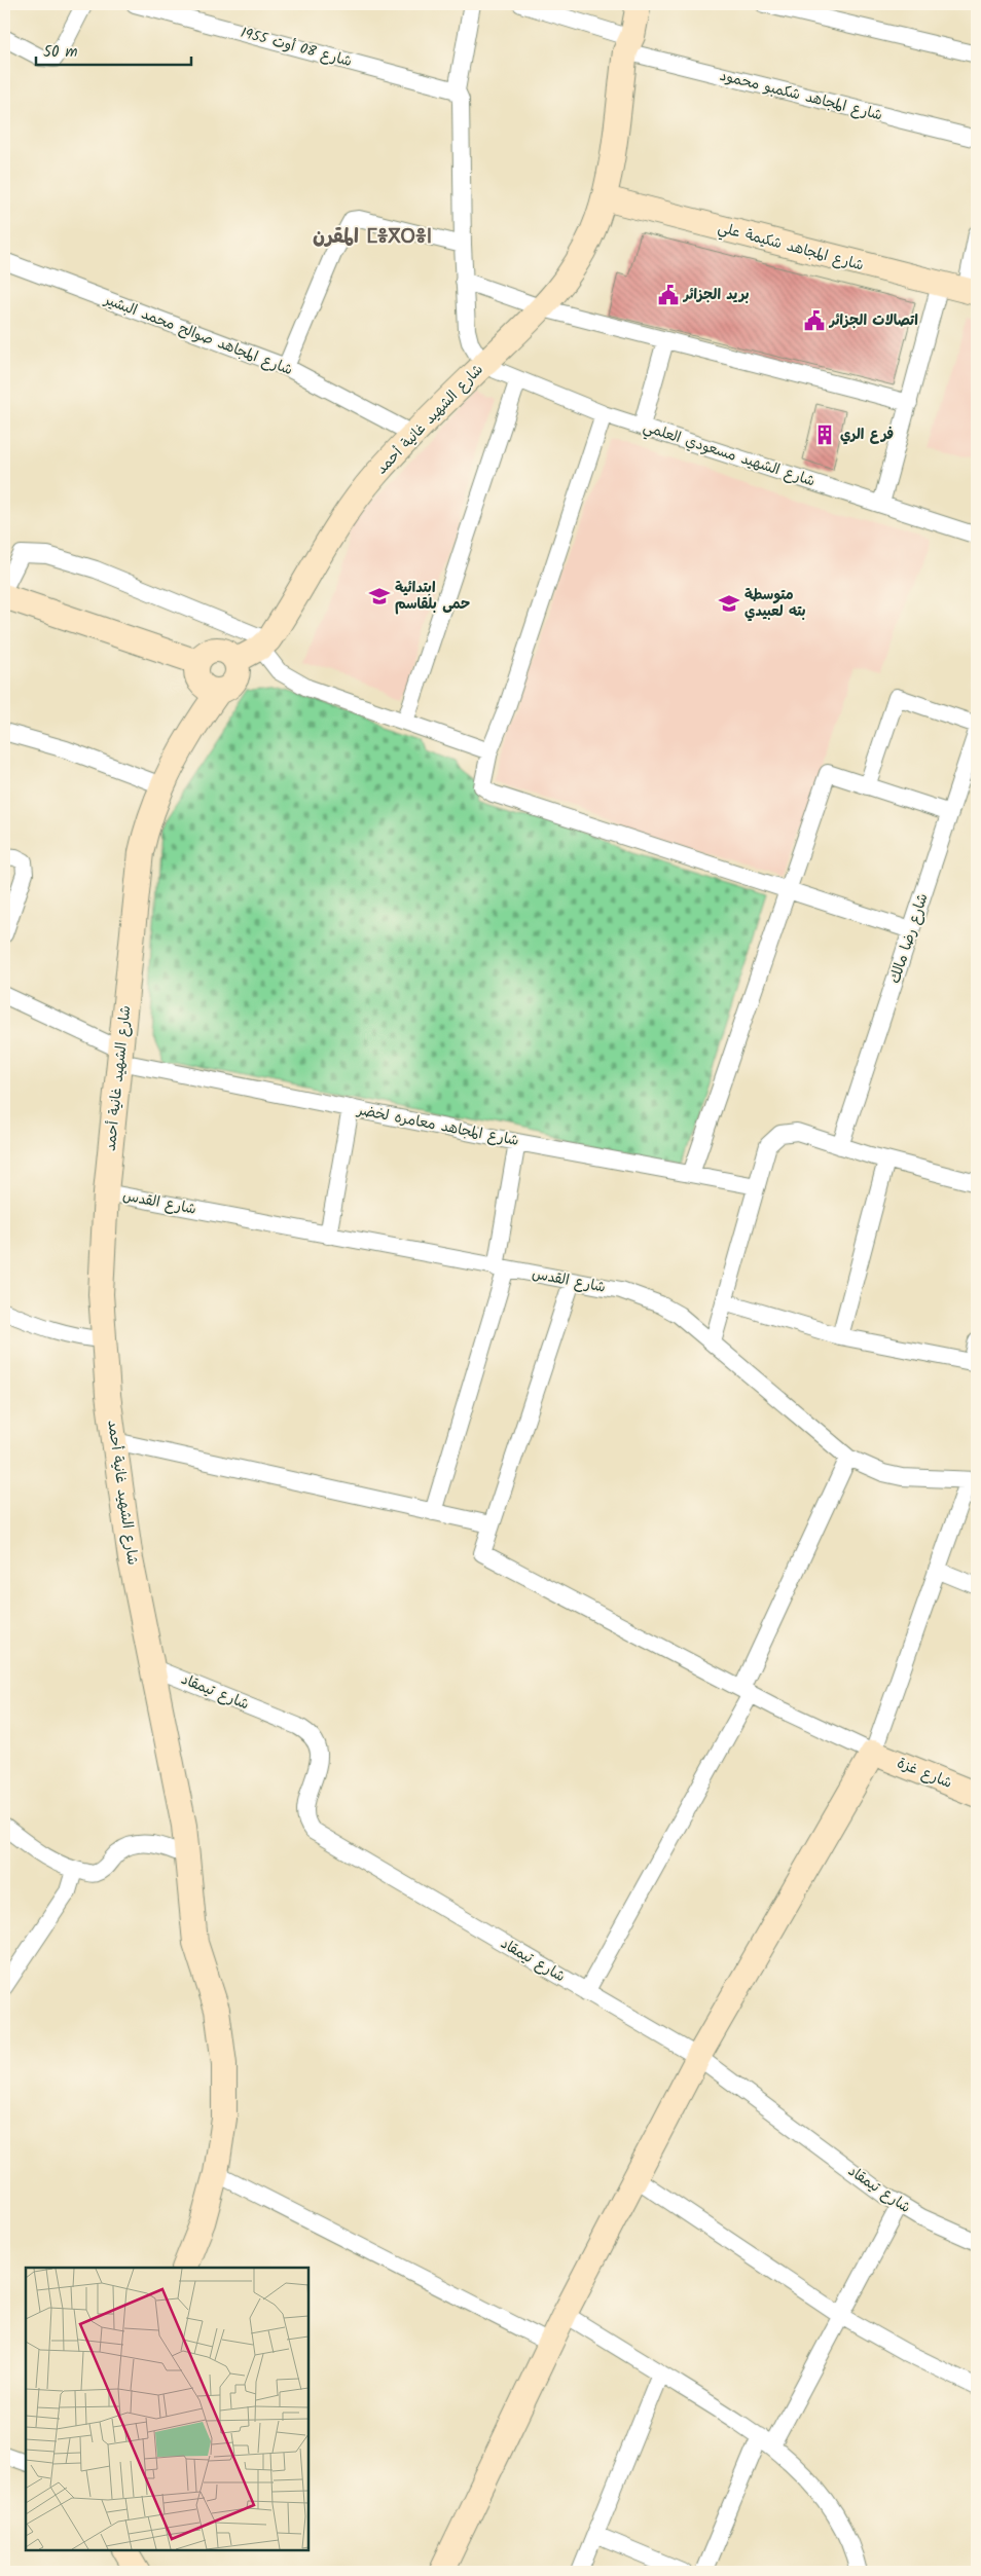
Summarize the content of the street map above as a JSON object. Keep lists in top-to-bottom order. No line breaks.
{"streets":{"main road":["شارع المجاهد شكيمة علي","شارع الشهيد غانية أحمد","شارع غزة"],"street":["شارع 08 أوت 1955","شارع المجاهد شكمبو محمود","شارع المجاهد صوالح محمد البشير","شارع الشهيد مسعودي العلمي","شارع رضا مالك","شارع المجاهد معامره لخضر","شارع القدس","شارع تيمقاد"]},"crossings":[["شارع المجاهد شكمبو محمود","شارع الشهيد غانية أحمد"],["شارع المجاهد شكيمة علي","شارع الشهيد غانية أحمد"],["شارع المجاهد صوالح محمد البشير","شارع الشهيد غانية أحمد"],["شارع الشهيد غانية أحمد","شارع الشهيد مسعودي العلمي"],["شارع الشهيد غانية أحمد","شارع المجاهد معامره لخضر"],["شارع الشهيد غانية أحمد","شارع القدس"],["شارع الشهيد غانية أحمد","شارع تيمقاد"]],"districts":["المقرن ⵎⴻⴳⵔⴻⵏ"],"places":{"public building":["بريد الجزائر","اتصالات الجزائر"],"building":["فرع الري"],"school or university":["ابتدائية حمى بلقاسم","متوسطة بته لعبيدي"]},"scale_bar":"50 m"}
